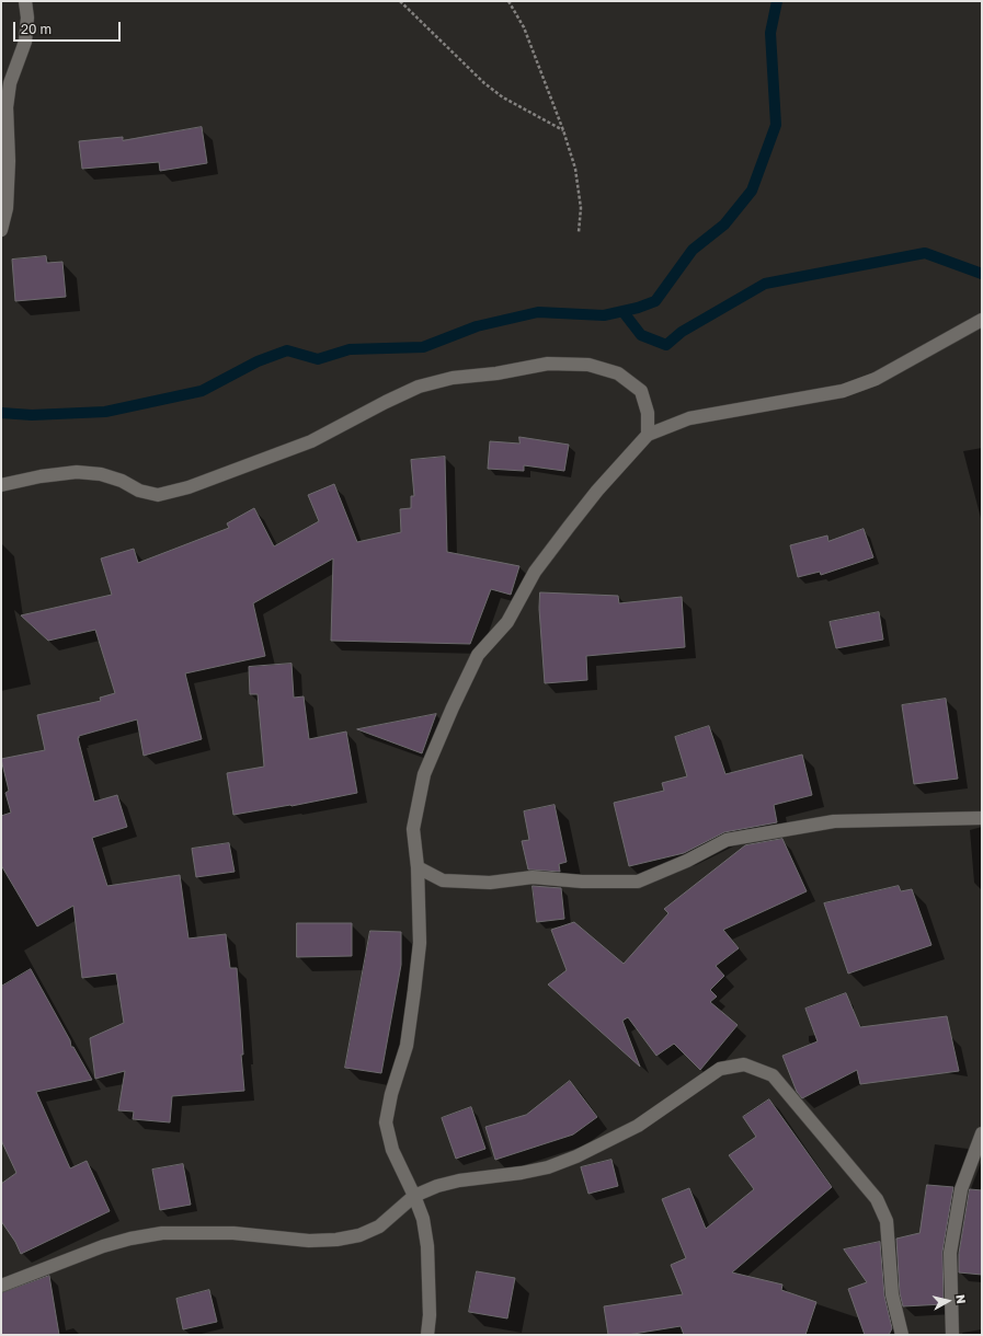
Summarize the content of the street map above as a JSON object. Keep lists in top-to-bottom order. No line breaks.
{"scale_bar":"20 m","north":"right"}
